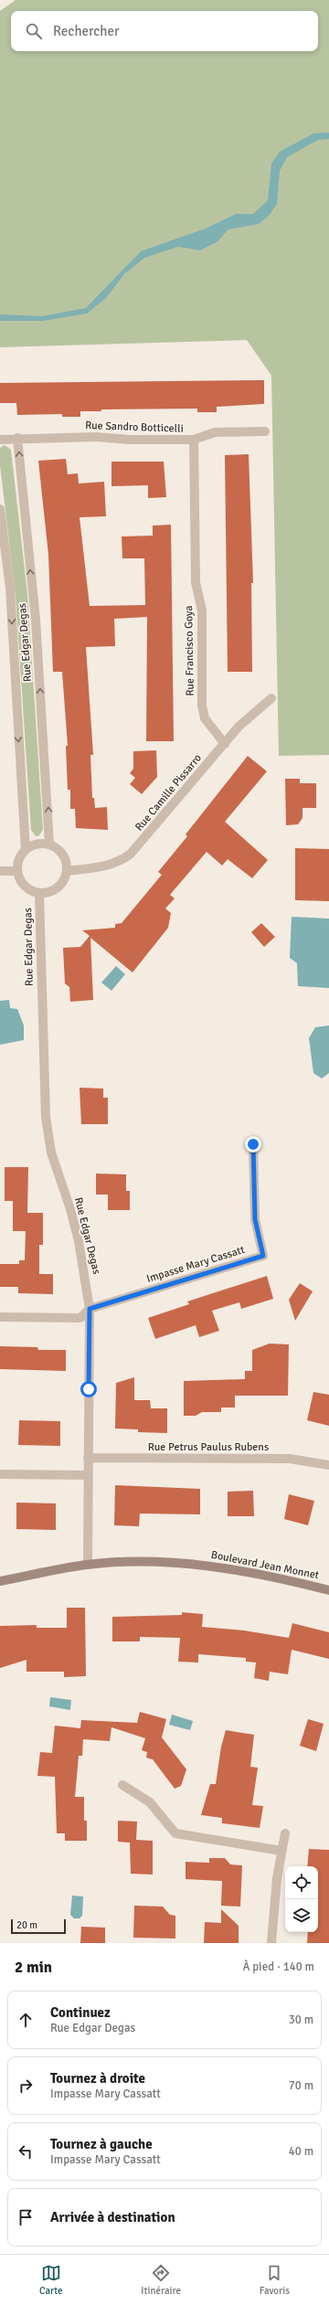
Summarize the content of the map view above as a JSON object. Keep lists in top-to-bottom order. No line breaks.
{"streets":{"main road":["Boulevard Jean Monnet"],"street":["Rue Sandro Botticelli","Rue Edgar Degas","Rue Francisco Goya","Rue Camille Pissarro","Impasse Mary Cassatt","Rue Petrus Paulus Rubens"]},"crossings":[["Rue Sandro Botticelli","Rue Edgar Degas"],["Rue Sandro Botticelli","Rue Francisco Goya"],["Rue Edgar Degas","Rue Camille Pissarro"],["Rue Edgar Degas","Impasse Mary Cassatt"],["Rue Edgar Degas","Rue Petrus Paulus Rubens"],["Rue Edgar Degas","Boulevard Jean Monnet"],["Rue Francisco Goya","Rue Camille Pissarro"]],"scale_bar":"20 m","page":{"search":"Rechercher","scale":"20 m","heading":["2 min","À pied · 140 m"],"list":[["Continuez","Rue Edgar Degas","30 m"],["Tournez à droite","Impasse Mary Cassatt","70 m"],["Tournez à gauche","Impasse Mary Cassatt","40 m"],"Arrivée à destination"],"nav":["Carte","Itinéraire","Favoris"]}}
